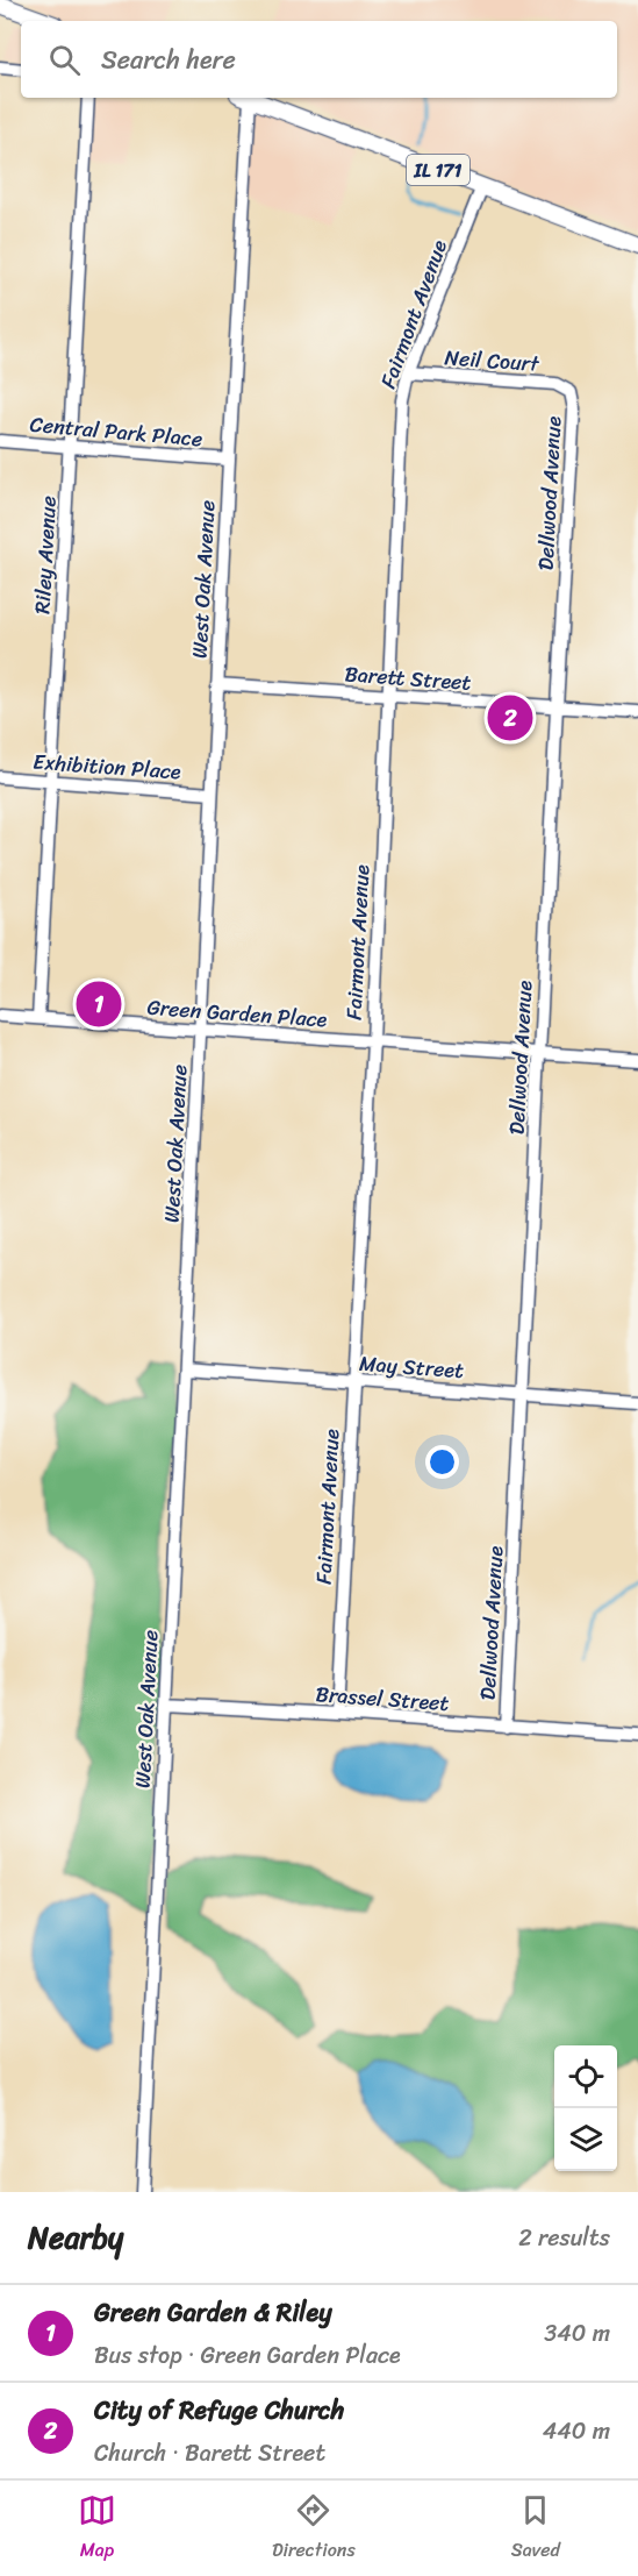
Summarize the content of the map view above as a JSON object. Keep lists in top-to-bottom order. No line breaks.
{"streets":{"main road":["IL 171"],"street":["Fairmont Avenue","Neil Court","Central Park Place","Dellwood Avenue","Riley Avenue","West Oak Avenue","Barett Street","Exhibition Place","Green Garden Place","May Street","Brassel Street"]},"crossings":[["IL 171","Fairmont Avenue"],["Fairmont Avenue","Neil Court"],["Fairmont Avenue","Barett Street"],["Fairmont Avenue","Green Garden Place"],["Fairmont Avenue","May Street"],["Fairmont Avenue","Brassel Street"],["Neil Court","Dellwood Avenue"],["Central Park Place","Riley Avenue"],["Central Park Place","West Oak Avenue"],["Dellwood Avenue","Barett Street"],["Dellwood Avenue","Green Garden Place"],["Dellwood Avenue","May Street"],["Dellwood Avenue","Brassel Street"],["Riley Avenue","Exhibition Place"],["Riley Avenue","Green Garden Place"],["West Oak Avenue","Barett Street"],["West Oak Avenue","Exhibition Place"],["West Oak Avenue","Green Garden Place"],["West Oak Avenue","May Street"],["West Oak Avenue","Brassel Street"]],"page":{"search":"Search here","pins":["2","1"],"heading":["Nearby","2 results"],"list":[{"mark":"1","name":"Green Garden & Riley","note":"Bus stop · Green Garden Place","value":"340 m"},{"mark":"2","name":"City of Refuge Church","note":"Church · Barett Street","value":"440 m"}],"nav":["Map","Directions","Saved"]}}
